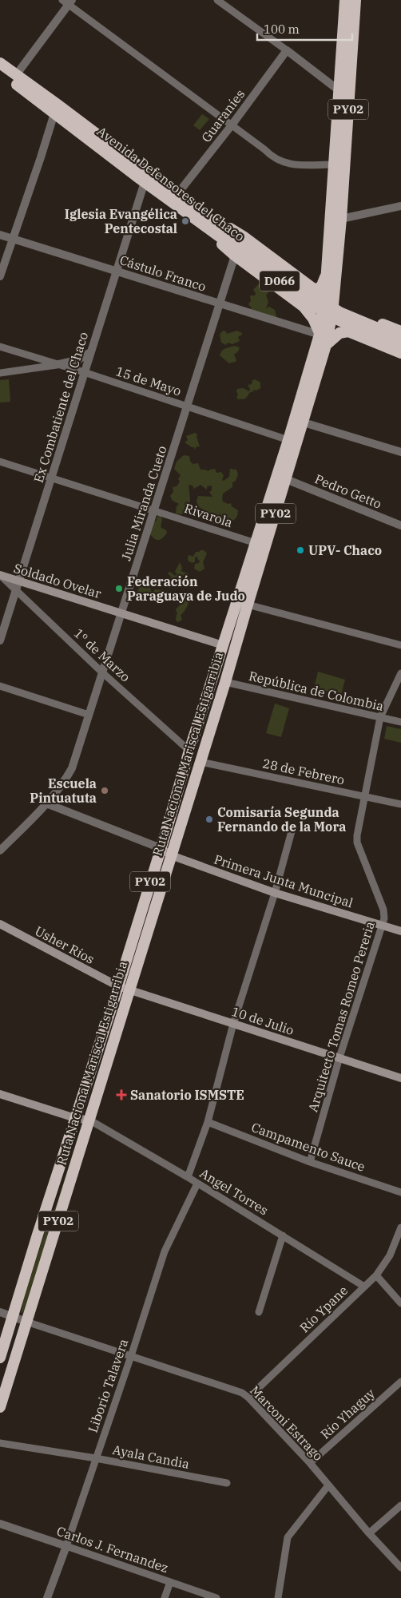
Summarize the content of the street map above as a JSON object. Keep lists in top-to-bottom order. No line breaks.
{"streets":{"highway":["PY02","Avenida Defensores del Chaco","D066","Ruta Nacional Mariscal Estigarribia"],"main road":["Soldado Ovelar","Primera Junta Muncipal","Usher Ríos","10 de Julio"],"street":["Guaraníes","Cástulo Franco","15 de Mayo","Ex Combatiente del Chaco","Pedro Getto","Julia Miranda Cueto","Rivarola","1º de Marzo","República de Colombia","28 de Febrero","Arquitecto Tomas Romeo Pereria","Campamento Sauce","Angel Torres","Río Ypane","Liborio Talavera","Río Yhaguy","Marconi Estrago","Ayala Candia","Carlos J. Fernandez"]},"crossings":[["PY02","Avenida Defensores del Chaco"],["PY02","D066"],["PY02","Ruta Nacional Mariscal Estigarribia"],["Guaraníes","Avenida Defensores del Chaco"],["Avenida Defensores del Chaco","D066"],["Avenida Defensores del Chaco","Ex Combatiente del Chaco"],["Avenida Defensores del Chaco","Julia Miranda Cueto"],["Avenida Defensores del Chaco","Ruta Nacional Mariscal Estigarribia"],["Cástulo Franco","Ex Combatiente del Chaco"],["Cástulo Franco","Julia Miranda Cueto"],["Cástulo Franco","Ruta Nacional Mariscal Estigarribia"],["D066","Ruta Nacional Mariscal Estigarribia"],["15 de Mayo","Ex Combatiente del Chaco"],["15 de Mayo","Julia Miranda Cueto"],["15 de Mayo","Ruta Nacional Mariscal Estigarribia"],["Ex Combatiente del Chaco","Rivarola"],["Ex Combatiente del Chaco","Soldado Ovelar"],["Ex Combatiente del Chaco","1º de Marzo"],["Pedro Getto","Ruta Nacional Mariscal Estigarribia"],["Julia Miranda Cueto","Rivarola"],["Julia Miranda Cueto","Soldado Ovelar"],["Julia Miranda Cueto","1º de Marzo"],["Rivarola","Ruta Nacional Mariscal Estigarribia"],["Soldado Ovelar","1º de Marzo"],["Soldado Ovelar","Ruta Nacional Mariscal Estigarribia"],["1º de Marzo","Ruta Nacional Mariscal Estigarribia"],["República de Colombia","Ruta Nacional Mariscal Estigarribia"],["República de Colombia","Arquitecto Tomas Romeo Pereria"],["Ruta Nacional Mariscal Estigarribia","28 de Febrero"],["Ruta Nacional Mariscal Estigarribia","Primera Junta Muncipal"],["Ruta Nacional Mariscal Estigarribia","Usher Ríos"],["Ruta Nacional Mariscal Estigarribia","10 de Julio"],["Ruta Nacional Mariscal Estigarribia","Angel Torres"],["Ruta Nacional Mariscal Estigarribia","Marconi Estrago"],["28 de Febrero","Arquitecto Tomas Romeo Pereria"],["Primera Junta Muncipal","Arquitecto Tomas Romeo Pereria"],["Usher Ríos","10 de Julio"],["Arquitecto Tomas Romeo Pereria","10 de Julio"],["Arquitecto Tomas Romeo Pereria","Campamento Sauce"],["Angel Torres","Río Ypane"],["Angel Torres","Liborio Talavera"],["Río Ypane","Marconi Estrago"],["Liborio Talavera","Marconi Estrago"],["Liborio Talavera","Ayala Candia"],["Liborio Talavera","Carlos J. Fernandez"],["Río Yhaguy","Marconi Estrago"]],"places":{"other":["Iglesia Evangélica Pentecostal","UPV- Chaco","Federación Paraguaya de Judo","Escuela Pintuatuta","Comisaría Segunda Fernando de la Mora"],"health":["Sanatorio ISMSTE"]},"scale_bar":"100 m"}
